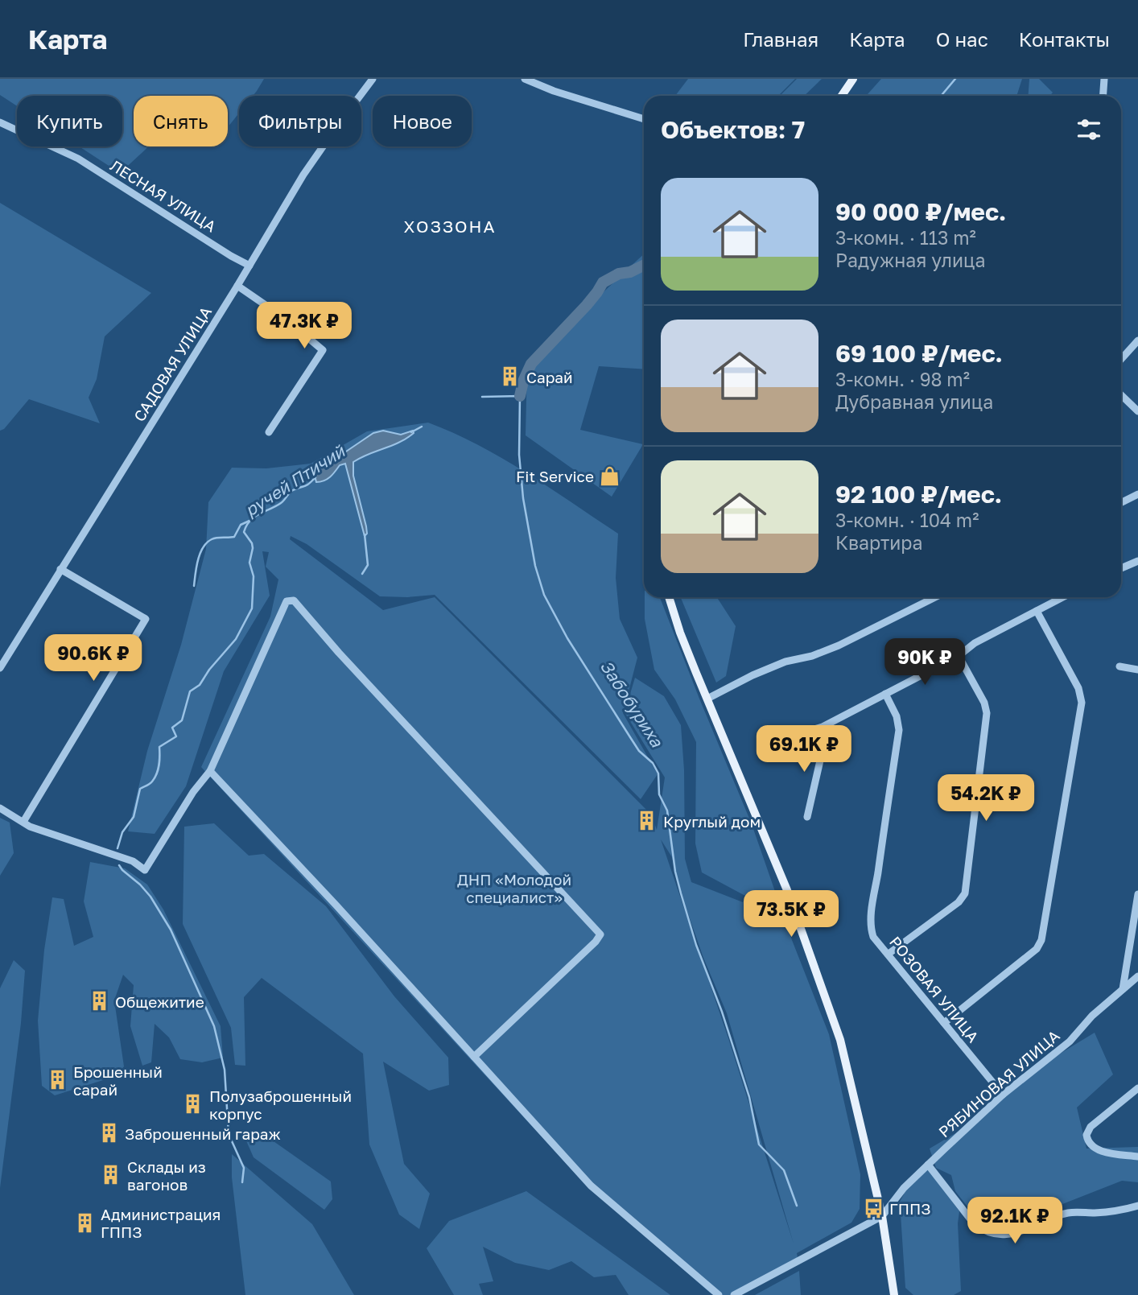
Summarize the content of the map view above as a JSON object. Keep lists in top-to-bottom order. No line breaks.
{"streets":{"street":["ЛЕСНАЯ УЛИЦА","САДОВАЯ УЛИЦА","РОЗОВАЯ УЛИЦА","РЯБИНОВАЯ УЛИЦА"]},"crossings":[["ЛЕСНАЯ УЛИЦА","САДОВАЯ УЛИЦА"],["РОЗОВАЯ УЛИЦА","РЯБИНОВАЯ УЛИЦА"]],"districts":["ХОЗЗОНА"],"water":["ручей Птичий","Забобуриха"],"parks":["ДНП «Молодой специалист»"],"places":{"building":["Сарай","Круглый дом","Общежитие","Брошенный сарай","Полузаброшенный корпус","Заброшенный гараж","Склады из вагонов","Администрация ГППЗ"],"shop":["Fit Service"],"bus stop":["ГППЗ"]},"page":{"header":"Карта","nav":["Главная","Карта","О нас","Контакты"],"chip":["Купить","Снять","Фильтры","Новое"],"heading":"Объектов: 7","list":[{"name":"90 000 ₽/мес.","note":"3-комн. · 113 m² · Радужная улица"},{"name":"69 100 ₽/мес.","note":"3-комн. · 98 m² · Дубравная улица"},{"name":"92 100 ₽/мес.","note":"3-комн. · 104 m² · Квартира"}],"price":["47.3K ₽","90.6K ₽","90K ₽","69.1K ₽","54.2K ₽","73.5K ₽","92.1K ₽"]}}
